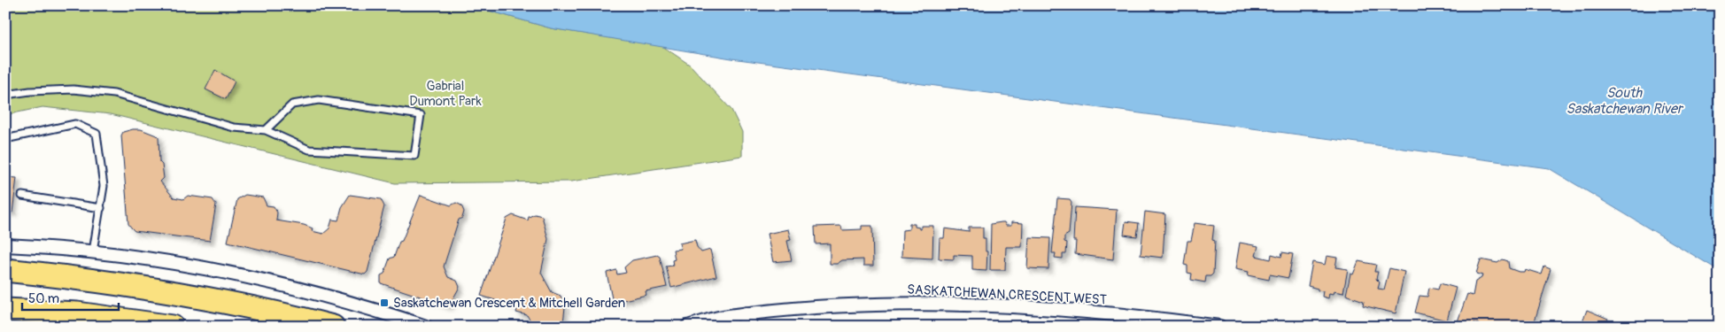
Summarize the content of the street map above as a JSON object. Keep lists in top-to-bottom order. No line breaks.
{"streets":{"street":["SASKATCHEWAN CRESCENT WEST"]},"water":["South Saskatchewan River"],"parks":["Gabrial Dumont Park"],"places":{"transit":["Saskatchewan Crescent & Mitchell Garden"]},"scale_bar":"50 m"}
